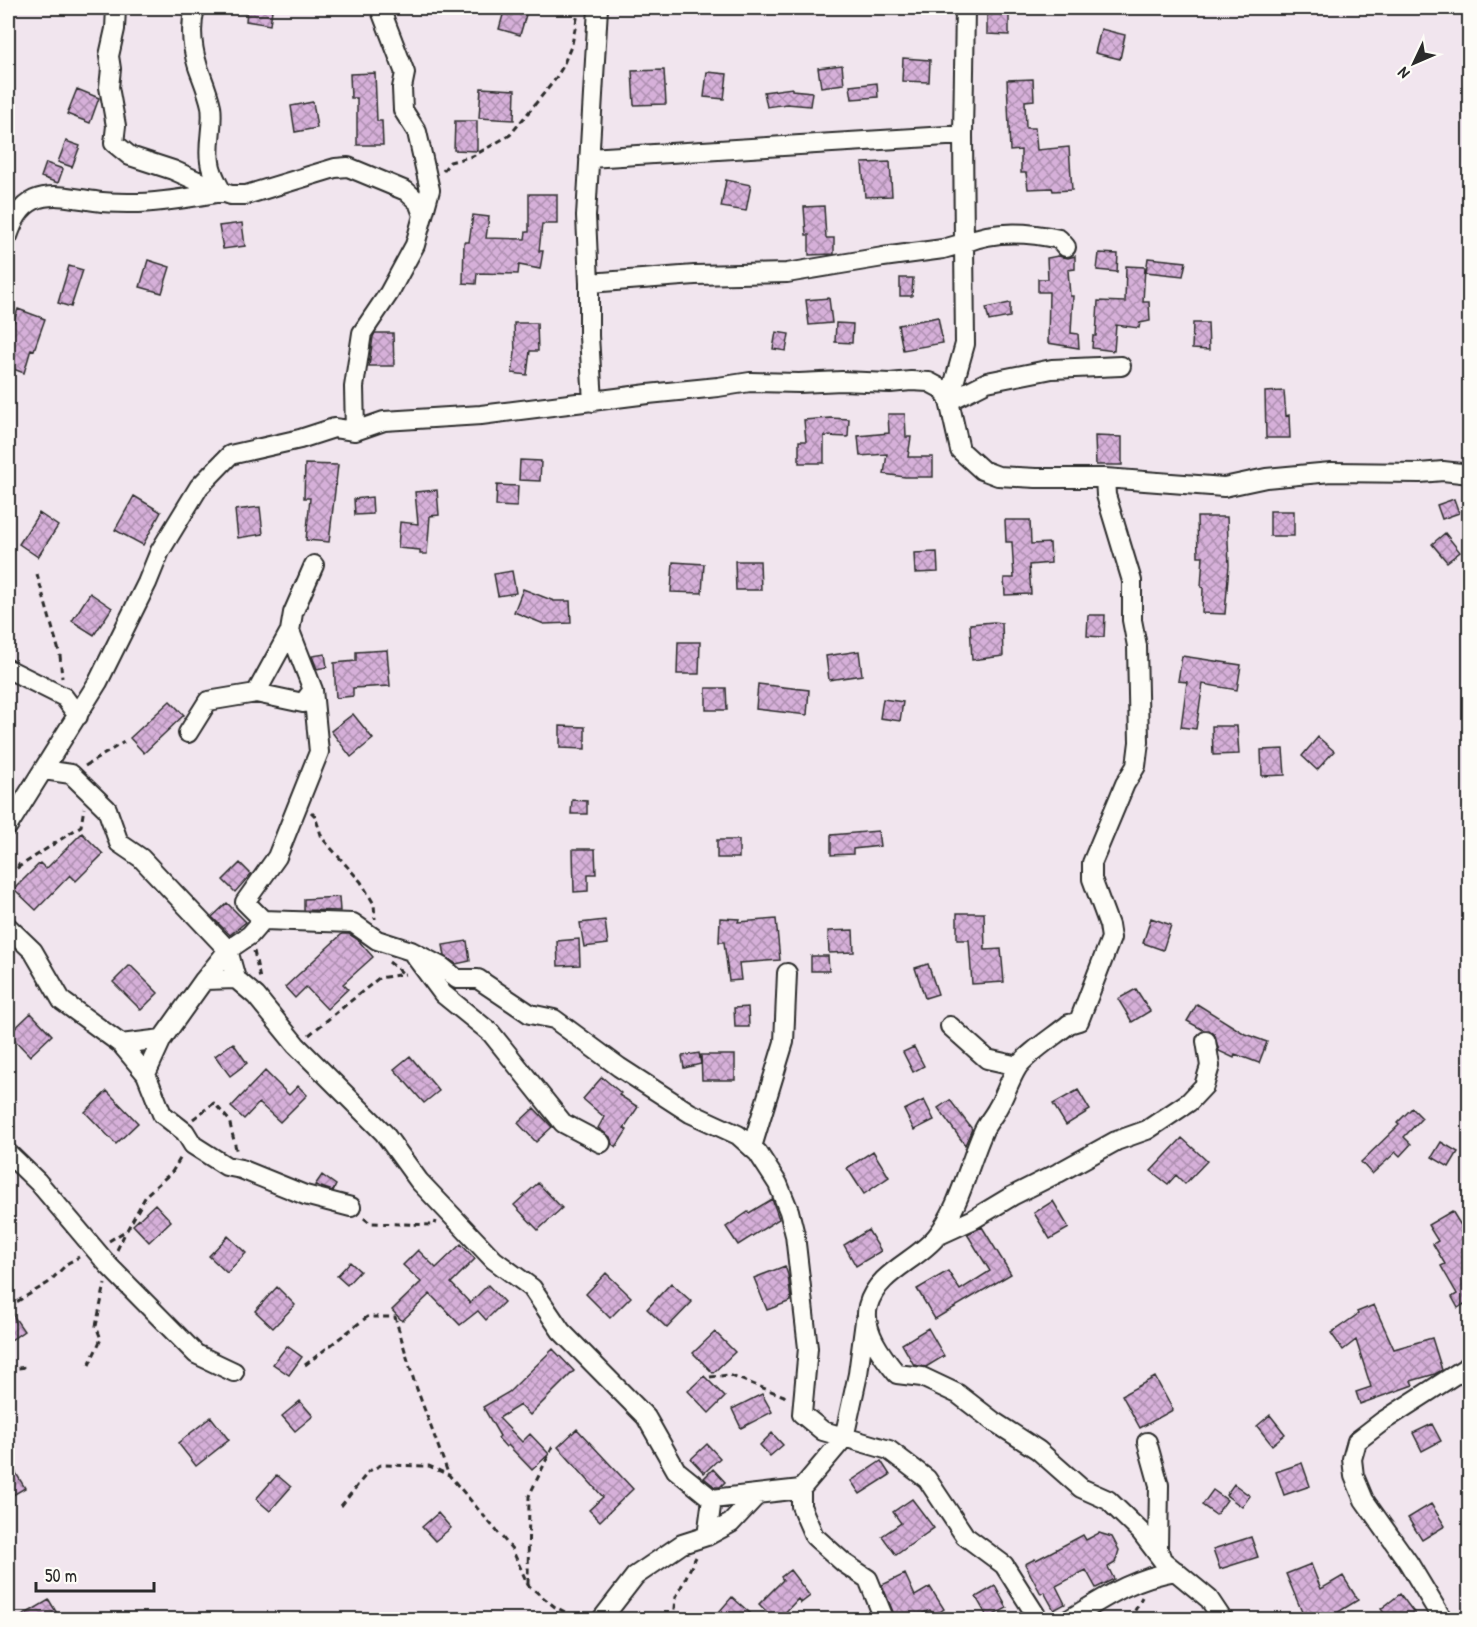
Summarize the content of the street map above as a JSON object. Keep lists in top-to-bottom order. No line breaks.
{"scale_bar":"50 m","north":"bottom left"}
